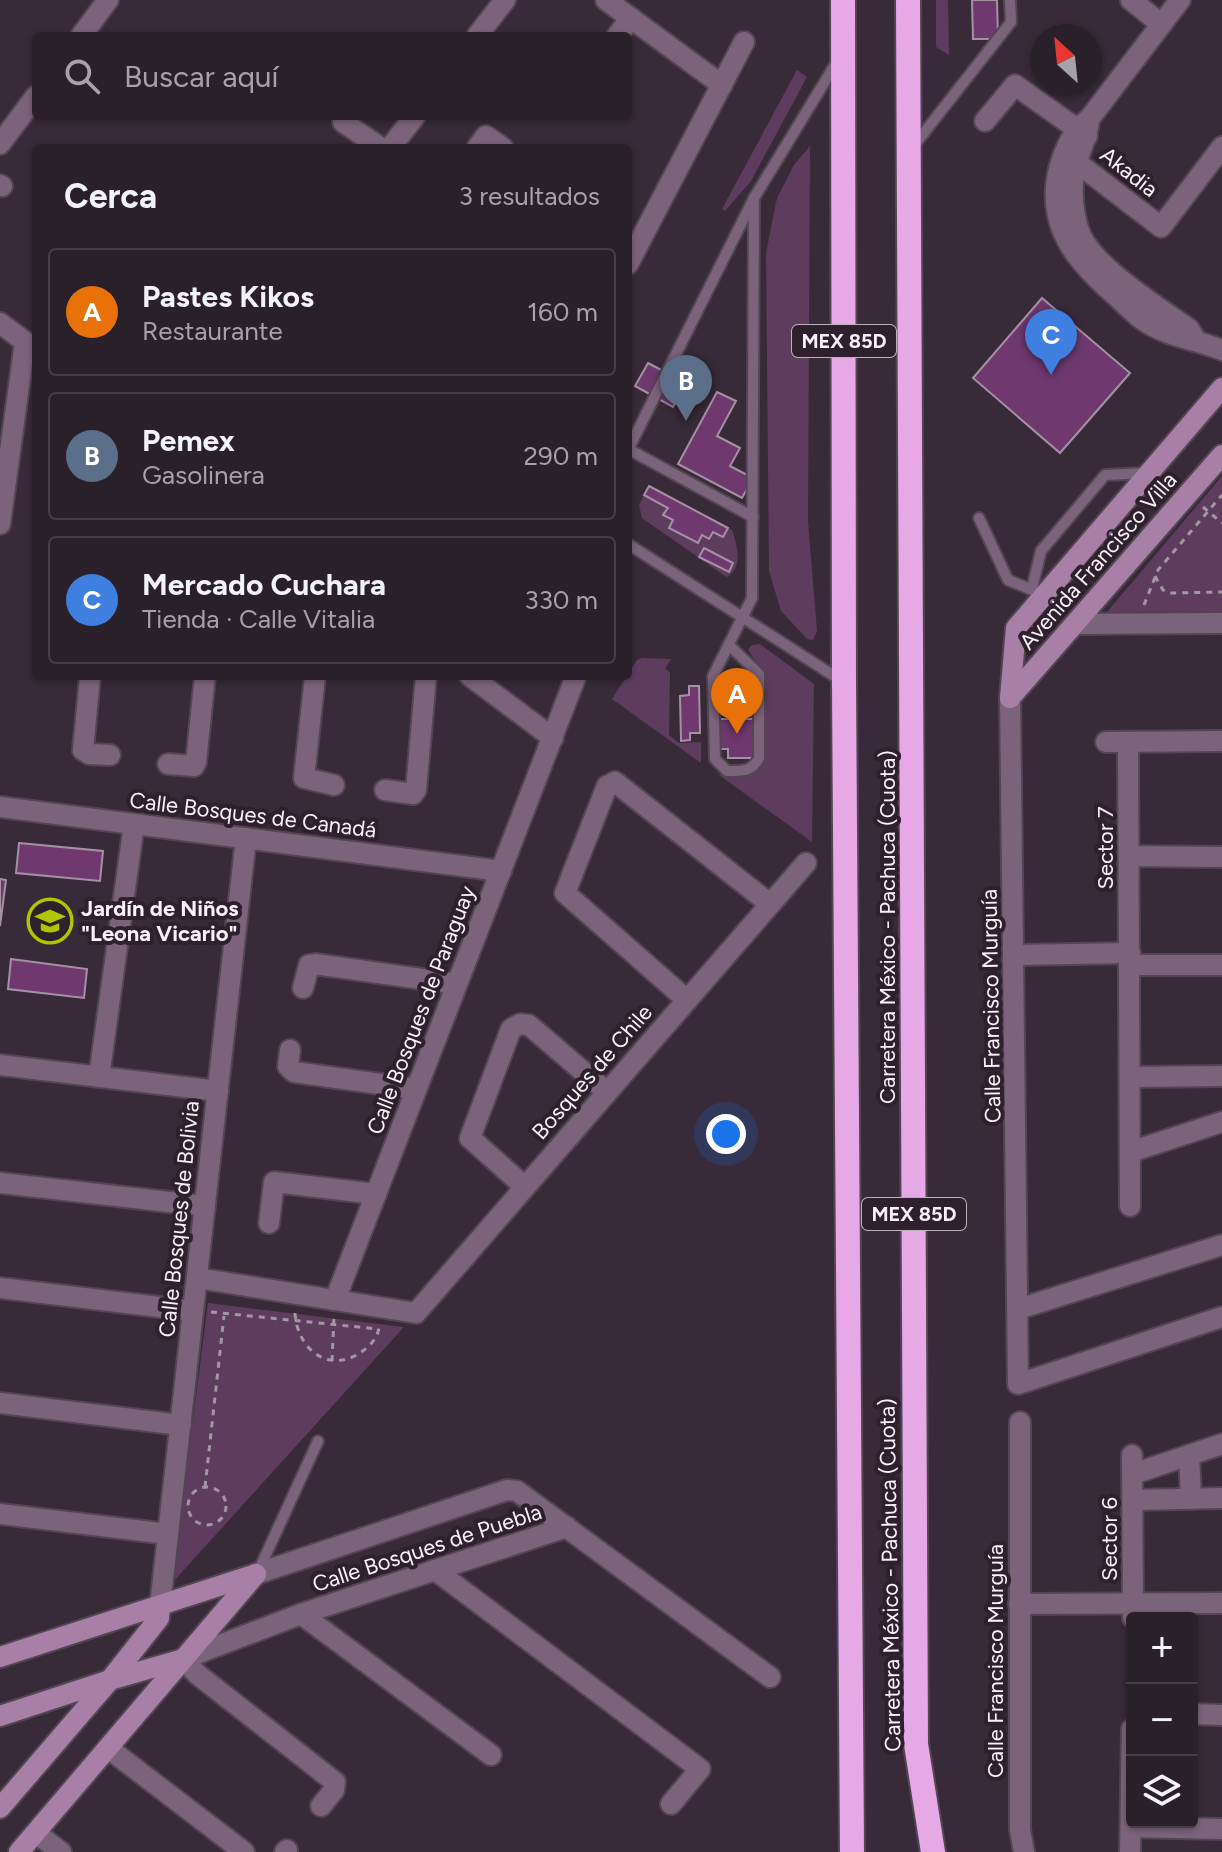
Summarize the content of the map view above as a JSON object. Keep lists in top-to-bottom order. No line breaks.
{"streets":{"highway":["MEX 85D","Carretera México - Pachuca (Cuota)"],"street":["Akadia","Avenida Francisco Villa","Calle Bosques de Canadá","Sector 7","Calle Francisco Murguía","Calle Bosques de Paraguay","Bosques de Chile","Calle Bosques de Bolivia","Sector 6","Calle Bosques de Puebla"]},"crossings":[["Avenida Francisco Villa","Calle Francisco Murguía"],["Calle Bosques de Canadá","Calle Bosques de Paraguay"],["Calle Bosques de Canadá","Calle Bosques de Bolivia"],["Calle Francisco Murguía","Sector 6"],["Calle Bosques de Bolivia","Calle Bosques de Puebla"]],"places":{"school or university":["Jardín de Niños \"Leona Vicario\""]},"north":"top left","page":{"search":"Buscar aquí","heading":["Cerca","3 resultados"],"list":[{"mark":"A","name":"Pastes Kikos","note":"Restaurante","value":"160 m"},{"mark":"B","name":"Pemex","note":"Gasolinera","value":"290 m"},{"mark":"C","name":"Mercado Cuchara","note":"Tienda · Calle Vitalia","value":"330 m"}],"pins":["C","B","A"],"map_buttons":["+","−"]}}
